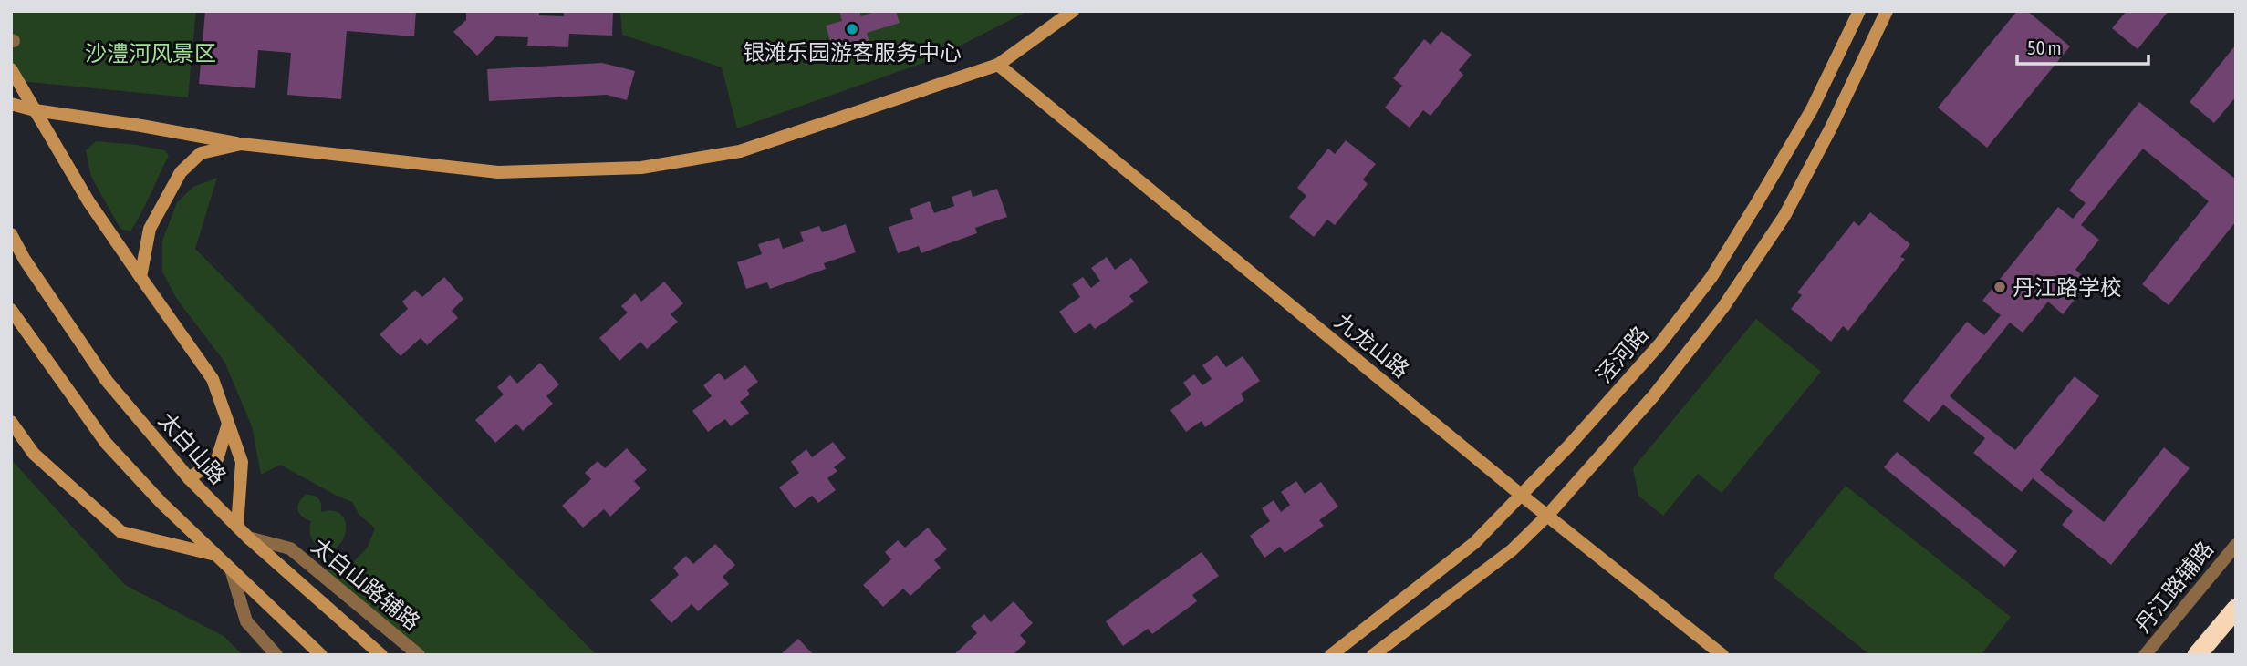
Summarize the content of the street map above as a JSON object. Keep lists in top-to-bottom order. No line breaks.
{"streets":{"street":["九龙山路","泾河路","太白山路","太白山路辅路","丹江路辅路"]},"crossings":[["九龙山路","泾河路"],["太白山路","太白山路辅路"]],"parks":["沙澧河风景区"],"places":["银滩乐园游客服务中心","丹江路学校"],"scale_bar":"50 m"}
